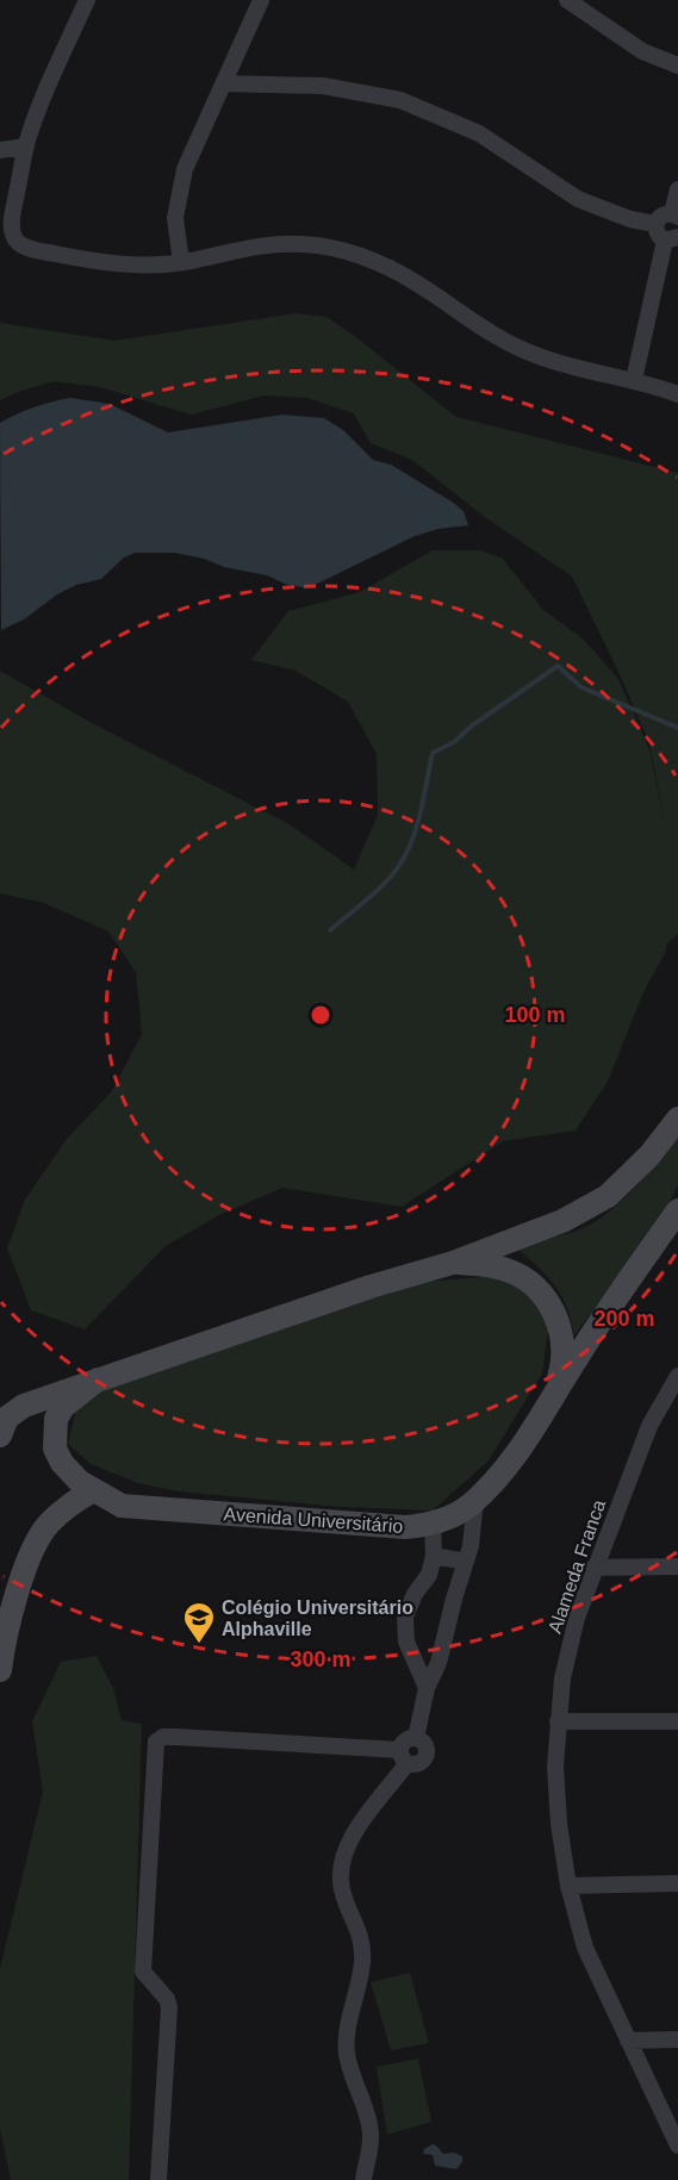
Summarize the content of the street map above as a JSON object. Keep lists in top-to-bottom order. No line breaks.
{"streets":{"main road":["Avenida Universitário"],"street":["Alameda Franca"]},"places":{"school or university":["Colégio Universitário Alphaville"]},"rings":["100 m","200 m","300 m"]}
